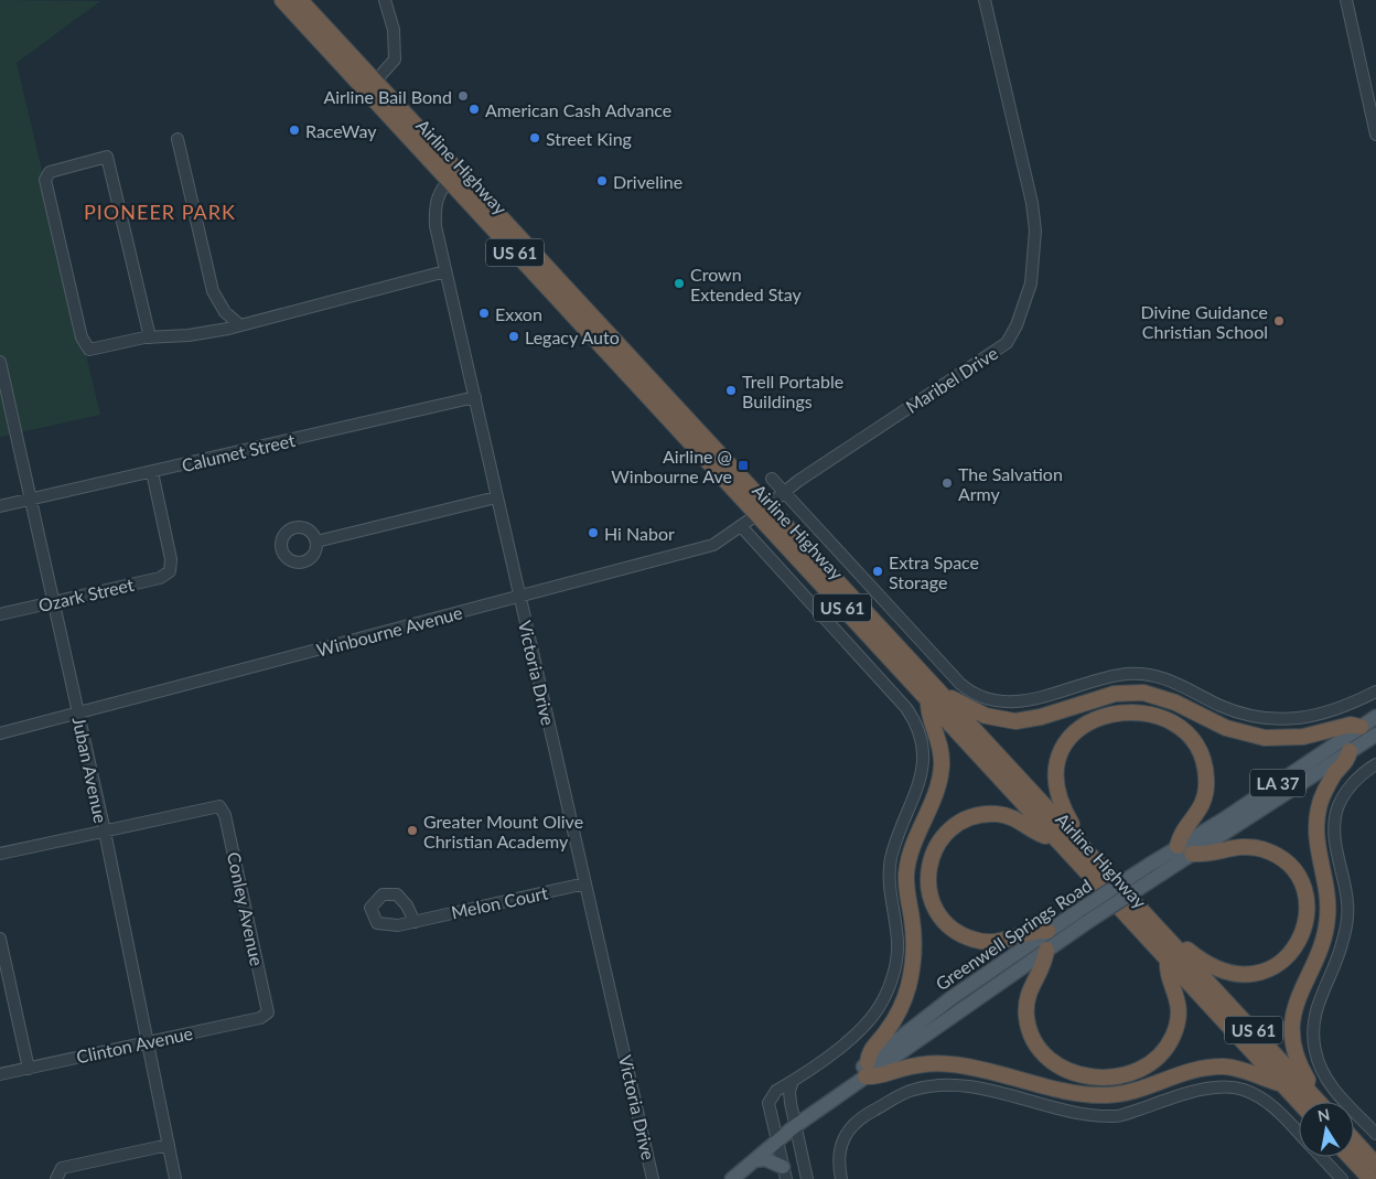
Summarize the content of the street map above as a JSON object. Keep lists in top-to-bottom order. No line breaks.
{"streets":{"highway":["Airline Highway","US 61"],"main road":["LA 37","Greenwell Springs Road"],"street":["Maribel Drive","Calumet Street","Ozark Street","Winbourne Avenue","Victoria Drive","Juban Avenue","Melon Court","Conley Avenue","Clinton Avenue"]},"crossings":[["Airline Highway","Maribel Drive"],["Airline Highway","Winbourne Avenue"],["Airline Highway","Victoria Drive"],["Maribel Drive","Winbourne Avenue"],["Calumet Street","Ozark Street"],["Calumet Street","Victoria Drive"],["Calumet Street","Juban Avenue"],["Ozark Street","Juban Avenue"],["Winbourne Avenue","Victoria Drive"],["Winbourne Avenue","Juban Avenue"],["Victoria Drive","Melon Court"],["Juban Avenue","Conley Avenue"],["Juban Avenue","Clinton Avenue"],["Conley Avenue","Clinton Avenue"]],"districts":["PIONEER PARK"],"places":{"other":["Airline Bail Bond","American Cash Advance","RaceWay","Street King","Driveline","Crown Extended Stay","Exxon","Divine Guidance Christian School","Legacy Auto","Trell Portable Buildings","The Salvation Army","Hi Nabor","Extra Space Storage","Greater Mount Olive Christian Academy"],"transit":["Airline @ Winbourne Ave"]},"north":"top"}
